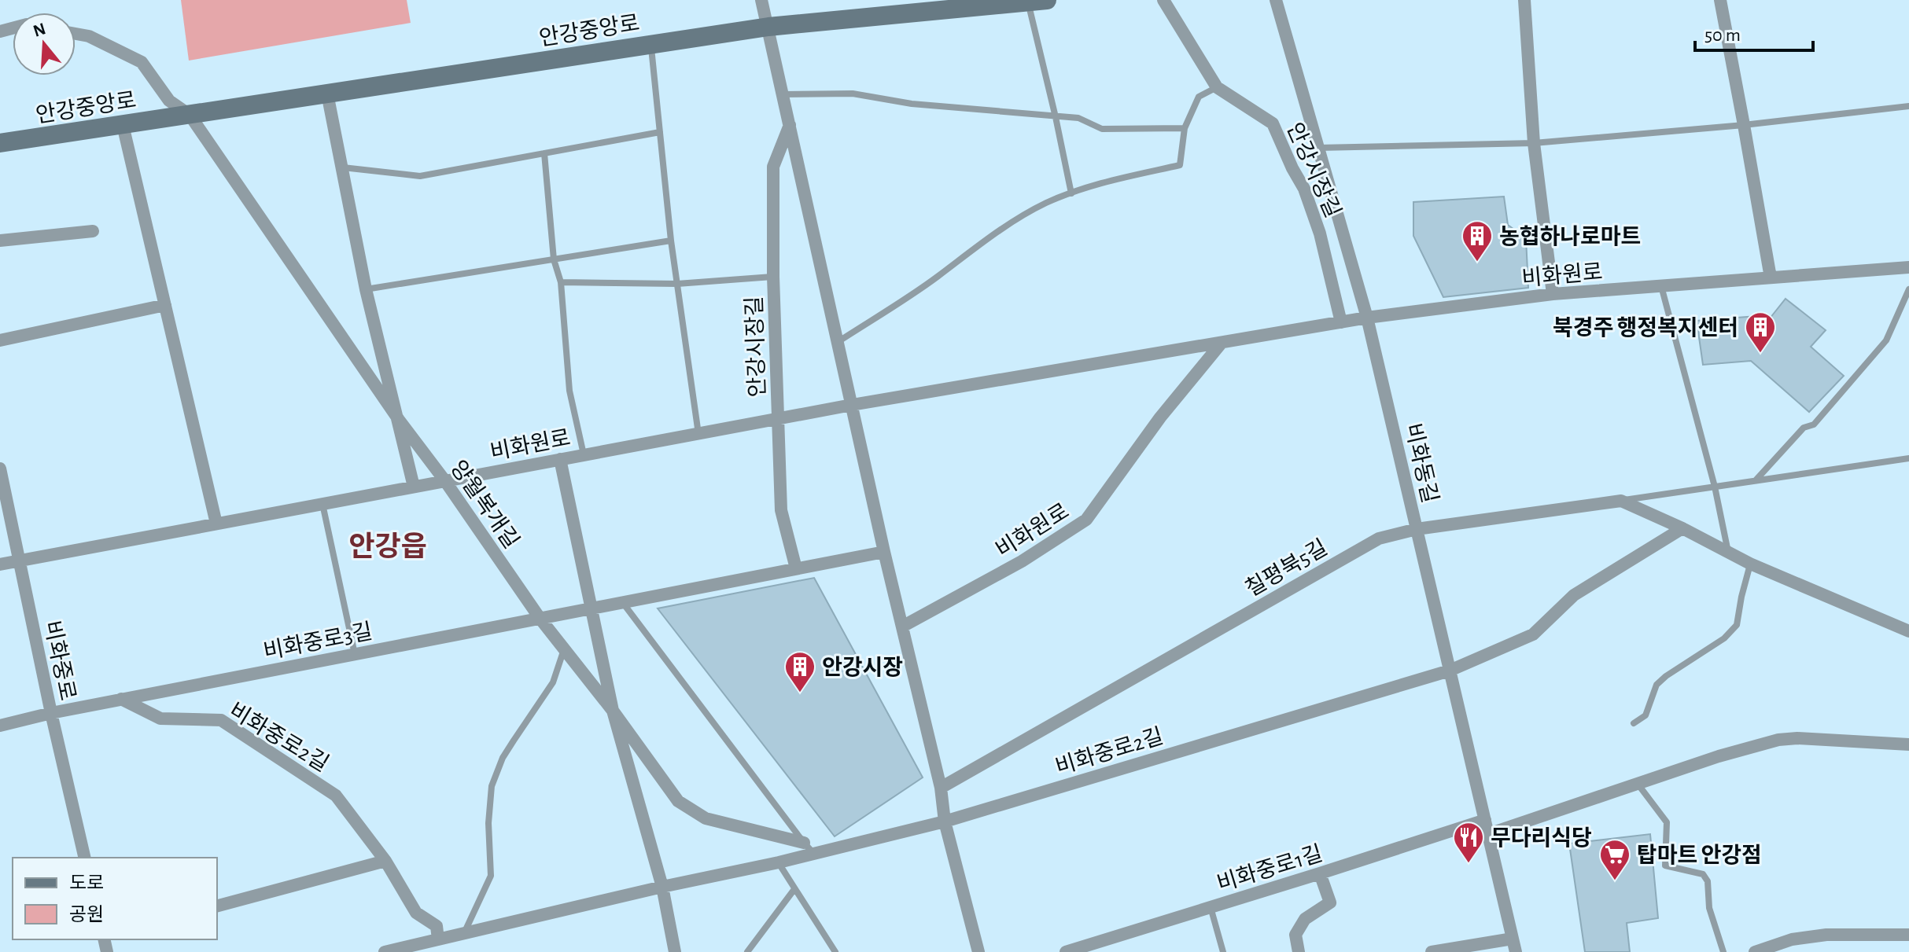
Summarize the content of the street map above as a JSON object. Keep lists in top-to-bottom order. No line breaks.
{"streets":{"main road":["안강중앙로"],"street":["안강시장길","비화원로","비화동길","양월복개길","칠평북5길","비화중로3길","비화중로","비화중로2길","비화중로1길"]},"crossings":[["안강중앙로","양월복개길"],["안강시장길","비화원로"],["안강시장길","비화중로3길"],["비화원로","비화동길"],["비화원로","양월복개길"],["비화원로","비화중로"],["비화동길","칠평북5길"],["비화동길","비화중로2길"],["비화동길","비화중로1길"],["양월복개길","비화중로3길"],["비화중로3길","비화중로"],["비화중로3길","비화중로2길"]],"districts":["안강읍"],"places":{"building":["농협하나로마트","북경주 행정복지센터","안강시장"],"restaurant":["무다리식당"],"supermarket":["탑마트 안강점"]},"legend":["도로","공원"],"scale_bar":"50 m","north":"top"}
